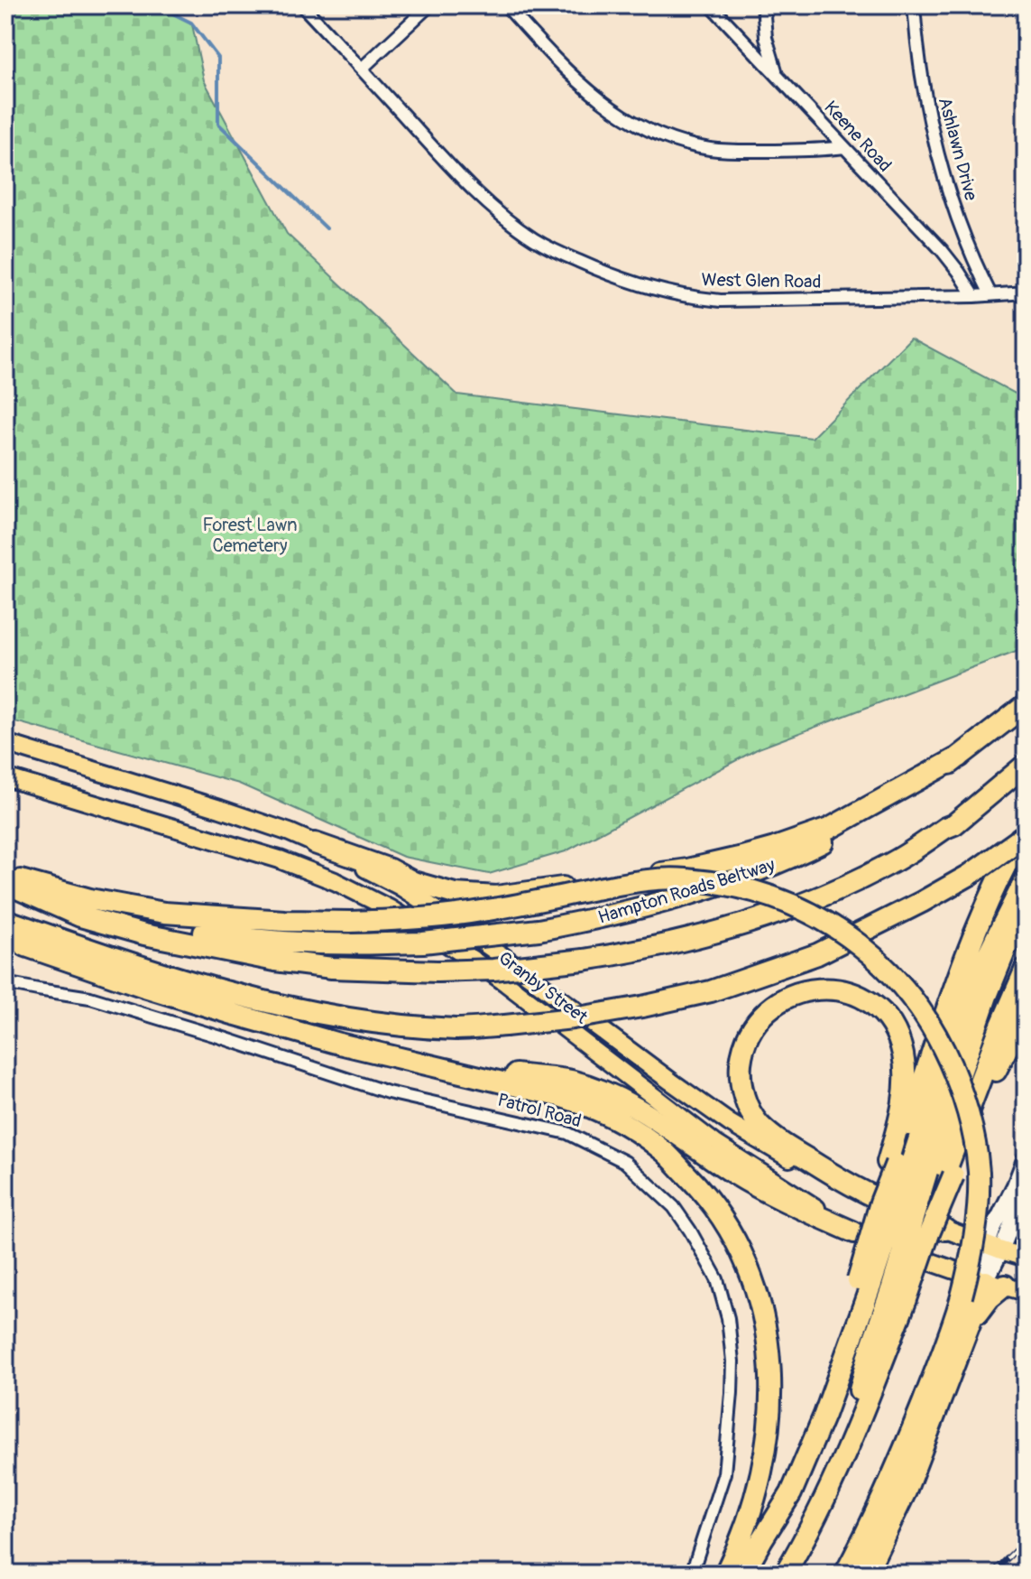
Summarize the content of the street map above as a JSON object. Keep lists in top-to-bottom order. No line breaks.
{"streets":{"highway":["Hampton Roads Beltway"],"main road":["Granby Street"],"street":["Keene Road","Ashlawn Drive","West Glen Road","Patrol Road"]},"crossings":[["Keene Road","West Glen Road"],["Ashlawn Drive","West Glen Road"]],"parks":["Forest Lawn Cemetery"]}
